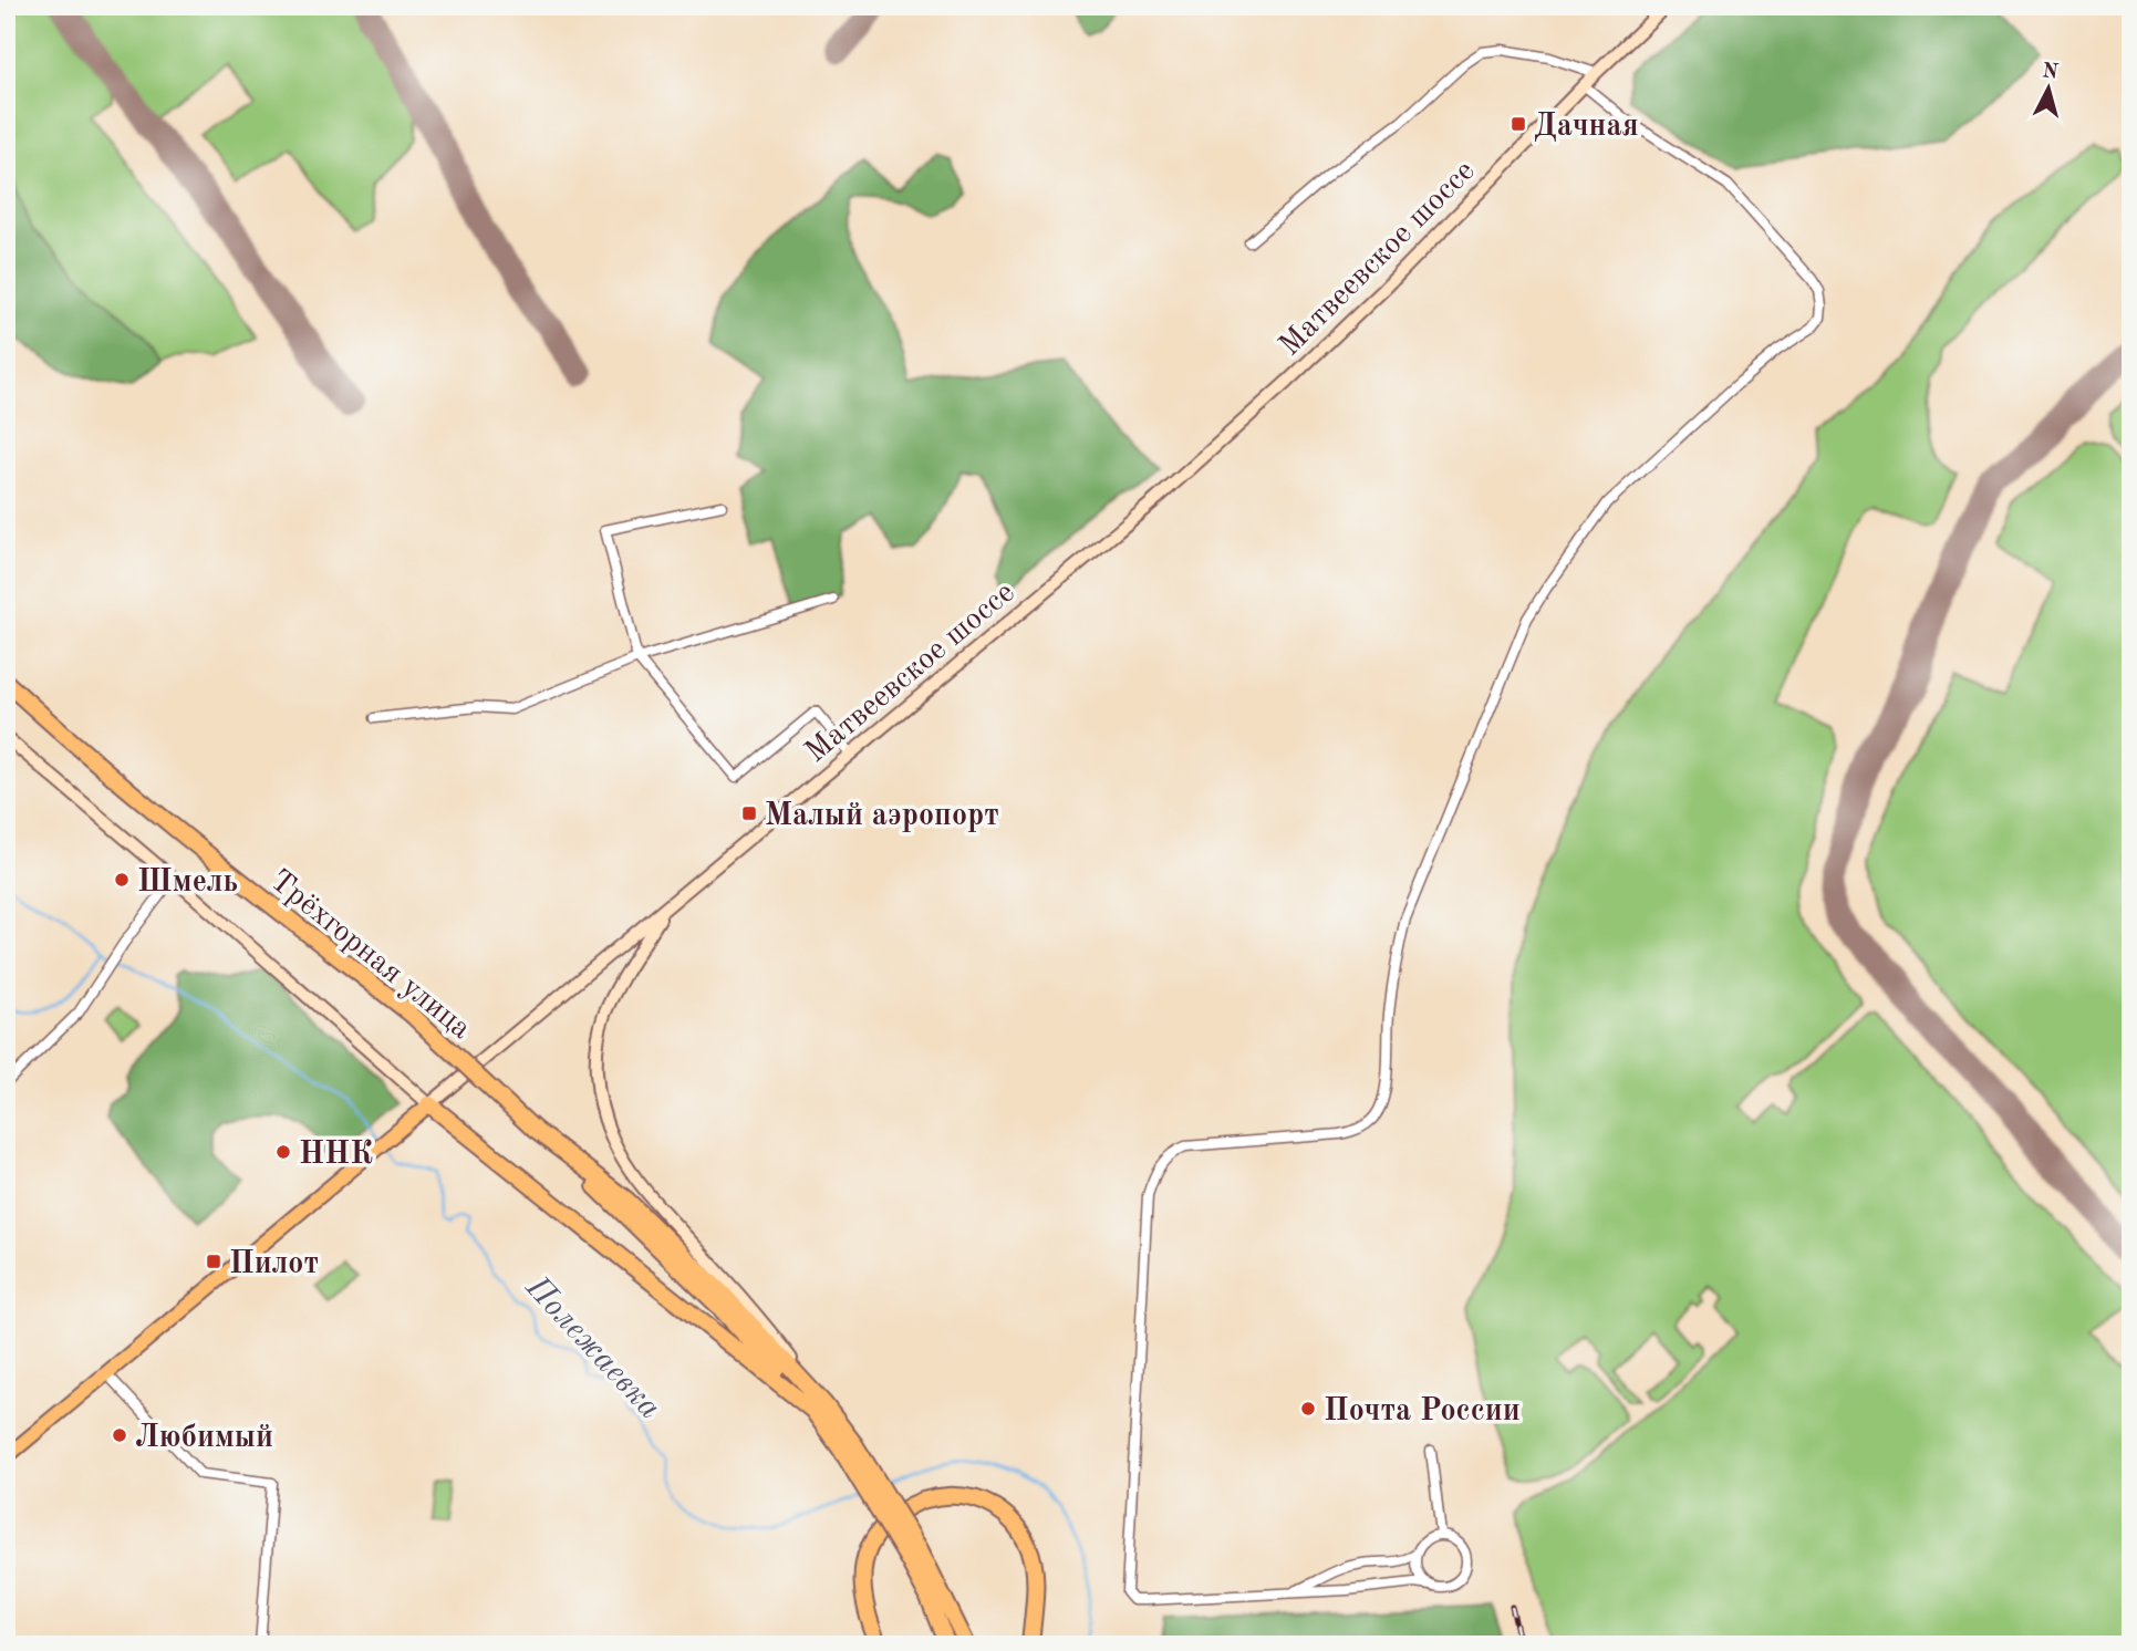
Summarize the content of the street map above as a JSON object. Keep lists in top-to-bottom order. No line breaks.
{"streets":{"highway":["Трёхгорная улица"],"main road":["Матвеевское шоссе"]},"water":["Полежаевка"],"places":{"transit":["Дачная","Малый аэропорт","Пилот"],"other":["Шмель","ННК","Почта России","Любимый"]},"north":"top"}
